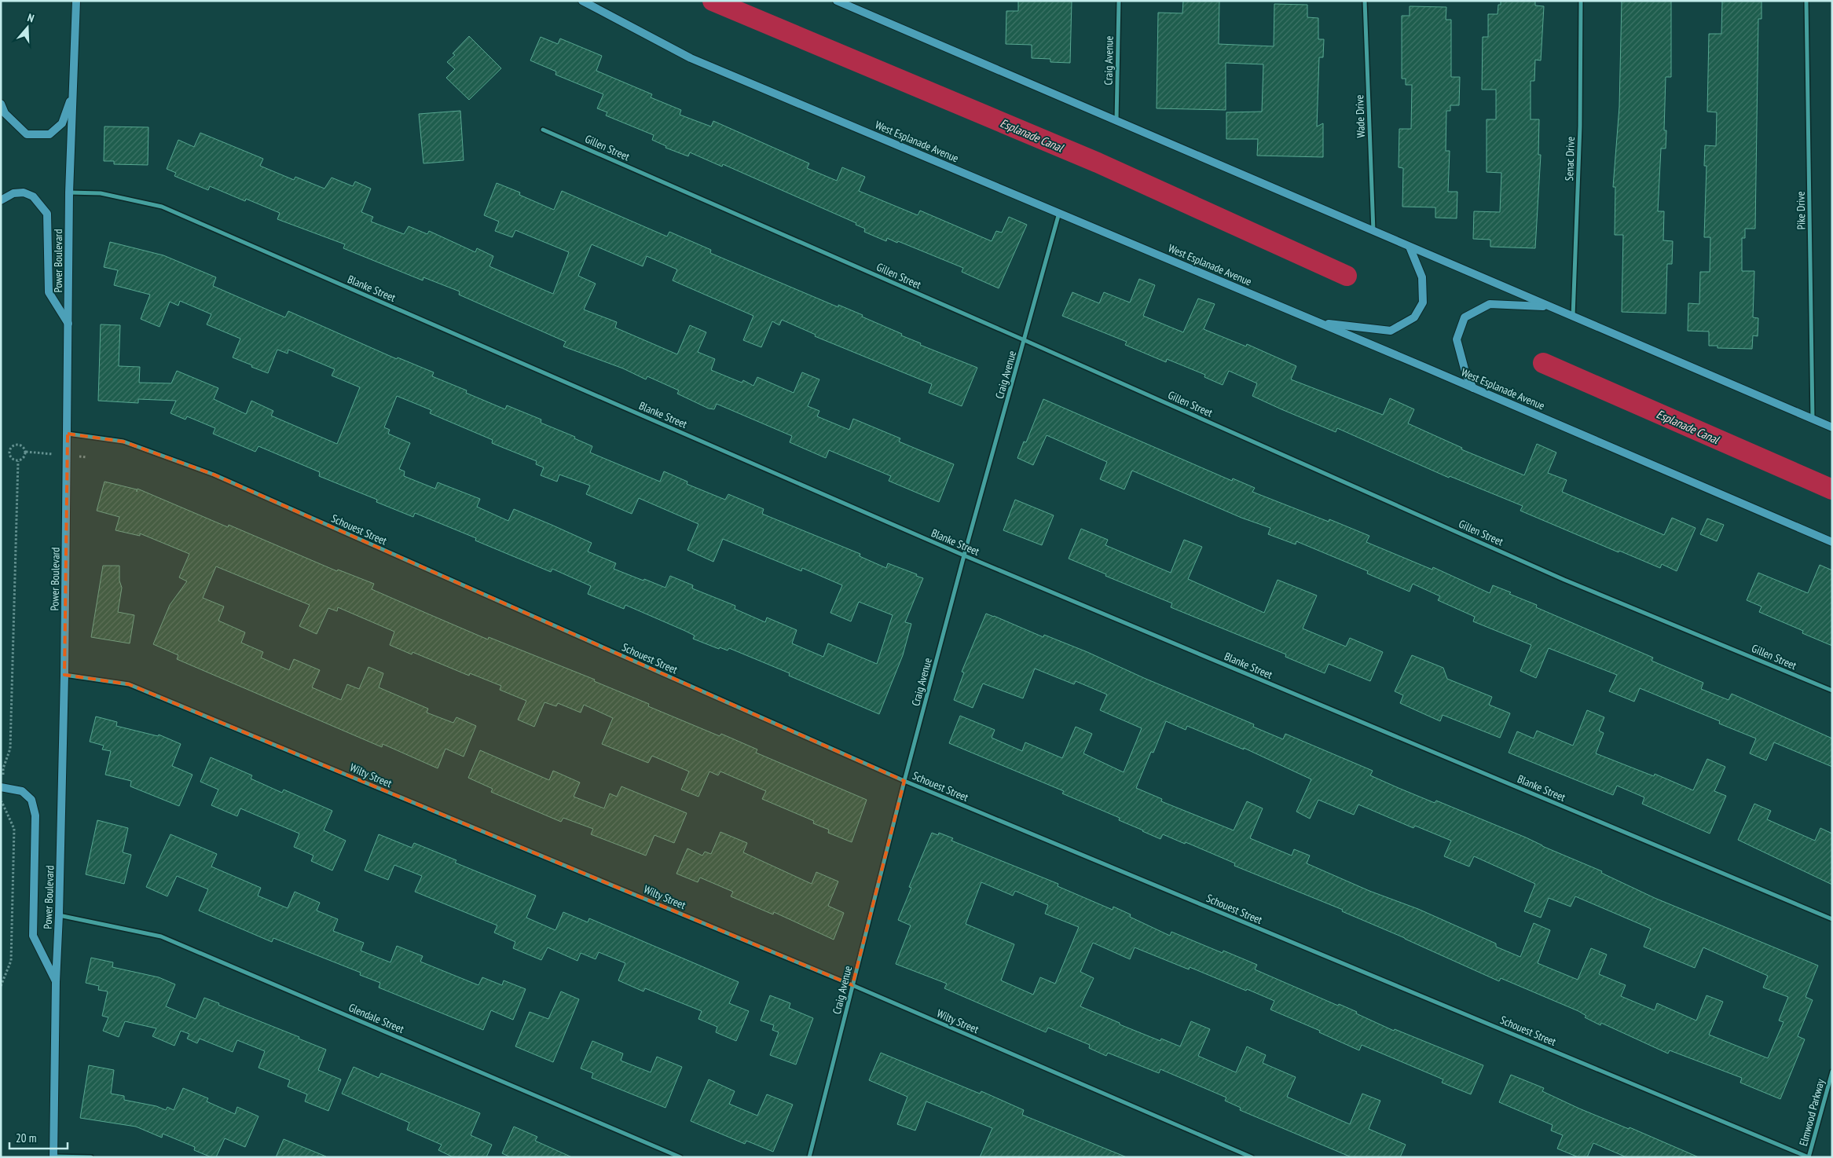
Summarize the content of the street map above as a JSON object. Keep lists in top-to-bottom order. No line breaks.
{"streets":{"main road":["West Esplanade Avenue","Power Boulevard"],"street":["Craig Avenue","Wade Drive","Gillen Street","Senac Drive","Pike Drive","Blanke Street","Schouest Street","Wilty Street","Glendale Street","Elmwood Parkway"]},"crossings":[["Craig Avenue","West Esplanade Avenue"],["Craig Avenue","Gillen Street"],["Craig Avenue","Blanke Street"],["Craig Avenue","Schouest Street"],["Craig Avenue","Wilty Street"],["Power Boulevard","Blanke Street"],["Power Boulevard","Schouest Street"],["Power Boulevard","Wilty Street"],["Power Boulevard","Glendale Street"],["Schouest Street","Elmwood Parkway"]],"water":["Esplanade Canal"],"scale_bar":"20 m","north":"top"}
